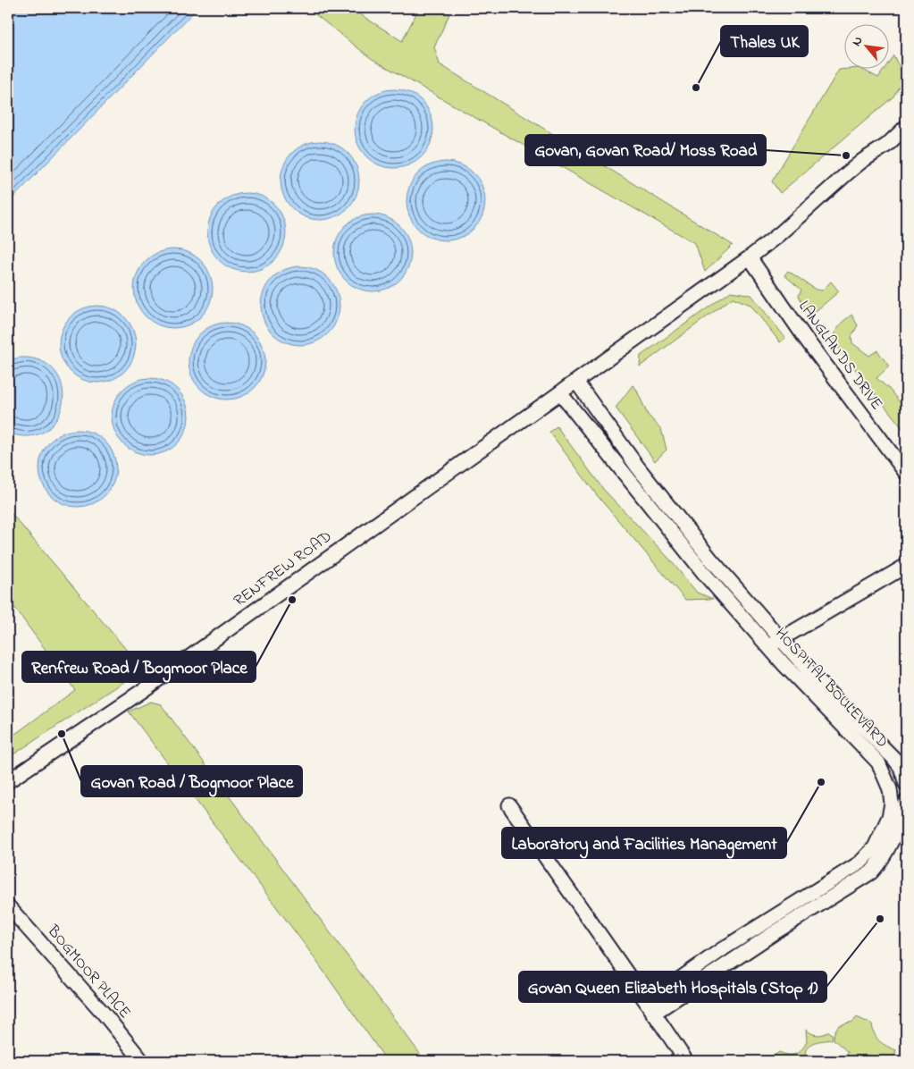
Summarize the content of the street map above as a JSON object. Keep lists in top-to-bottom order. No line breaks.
{"streets":{"street":["LANGLANDS DRIVE","RENFREW ROAD","HOSPITAL BOULEVARD","BOGMOOR PLACE"]},"crossings":[["LANGLANDS DRIVE","RENFREW ROAD"],["RENFREW ROAD","HOSPITAL BOULEVARD"]],"places":["Thales UK","Govan, Govan Road/ Moss Road","Renfrew Road / Bogmoor Place","Govan Road / Bogmoor Place","Laboratory and Facilities Management","Govan Queen Elizabeth Hospitals (Stop 1)"],"north":"top left"}
